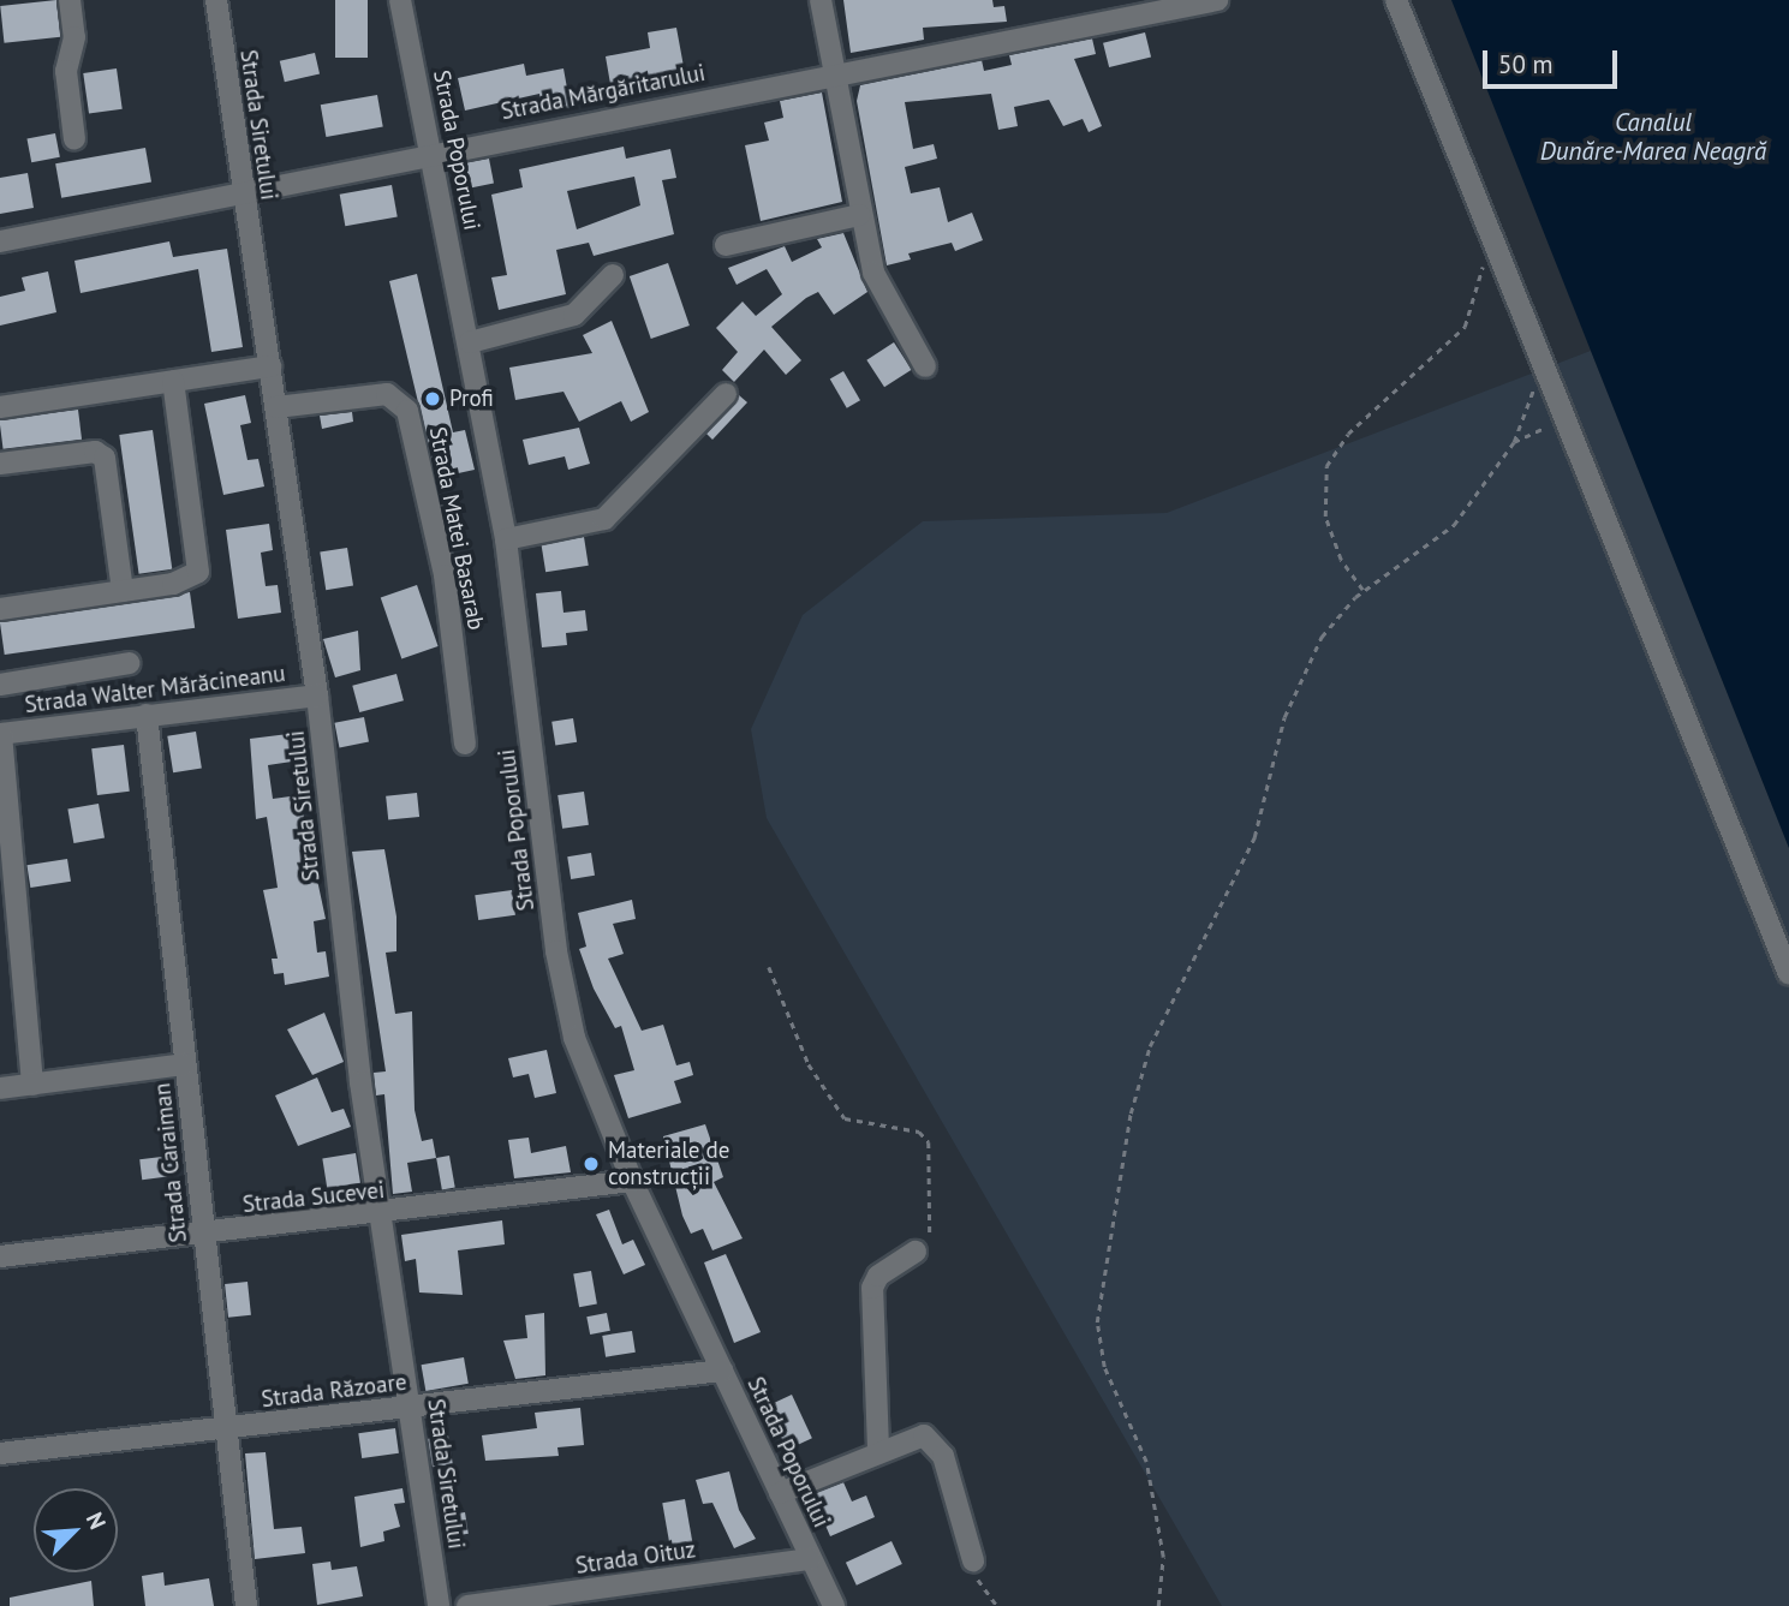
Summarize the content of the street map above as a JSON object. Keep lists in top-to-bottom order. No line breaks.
{"streets":{"street":["Strada Mărgăritarului","Strada Siretului","Strada Poporului","Strada Matei Basarab","Strada Walter Mărăcineanu","Strada Caraiman","Strada Sucevei","Strada Răzoare","Strada Oituz"]},"crossings":[["Strada Mărgăritarului","Strada Siretului"],["Strada Mărgăritarului","Strada Poporului"],["Strada Siretului","Strada Matei Basarab"],["Strada Siretului","Strada Walter Mărăcineanu"],["Strada Siretului","Strada Sucevei"],["Strada Siretului","Strada Răzoare"],["Strada Poporului","Strada Sucevei"],["Strada Poporului","Strada Răzoare"],["Strada Poporului","Strada Oituz"],["Strada Walter Mărăcineanu","Strada Caraiman"],["Strada Caraiman","Strada Sucevei"],["Strada Caraiman","Strada Răzoare"]],"water":["Canalul Dunăre-Marea Neagră"],"places":["Profi","Materiale de construcții"],"scale_bar":"50 m","north":"top right"}
